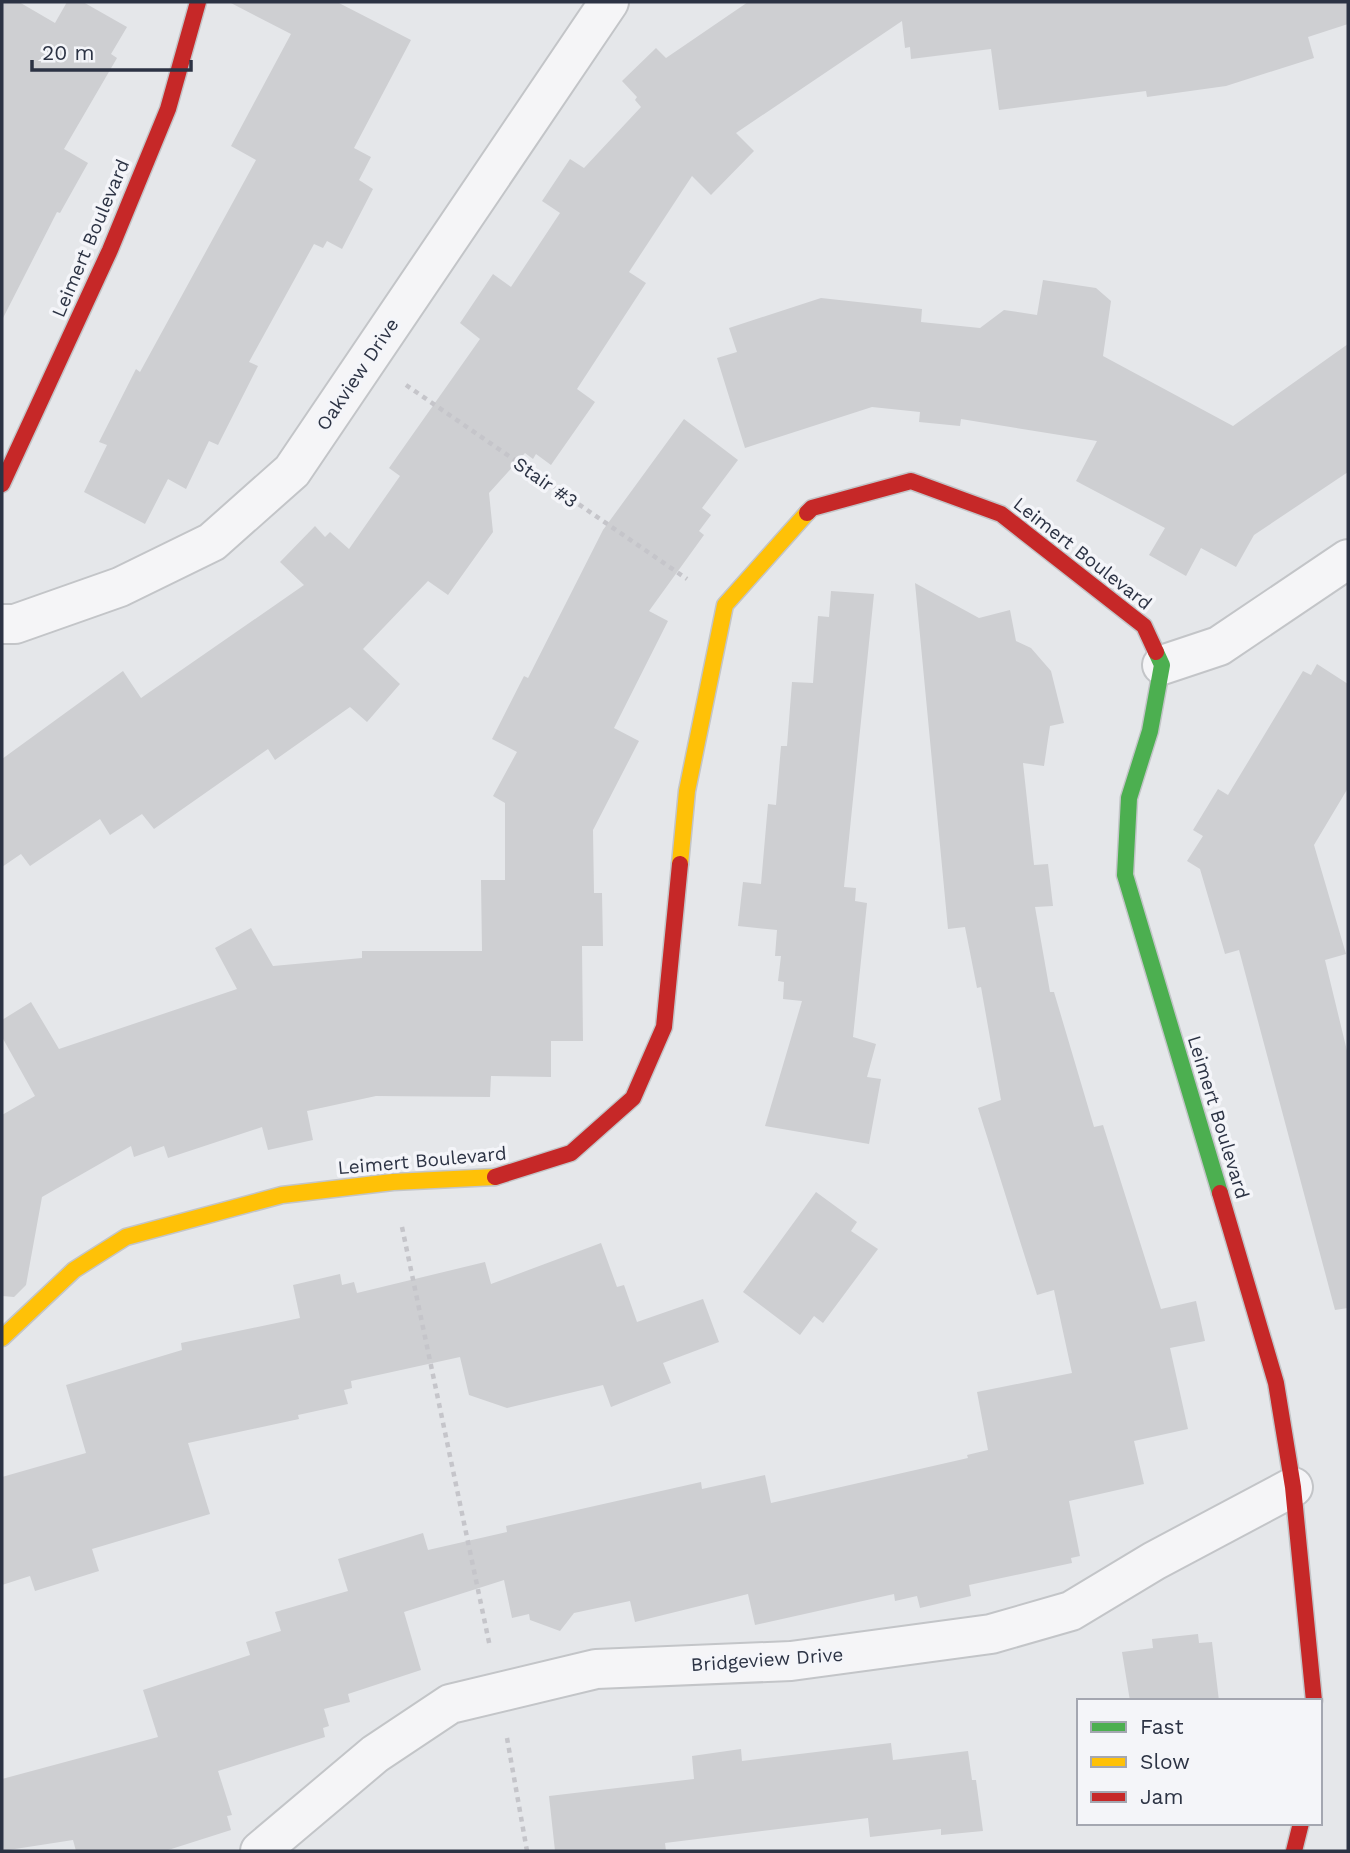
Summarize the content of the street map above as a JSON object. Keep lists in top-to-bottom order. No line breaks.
{"streets":{"street":["Leimert Boulevard","Oakview Drive","Bridgeview Drive"],"path":["Stair #3"]},"crossings":[["Leimert Boulevard","Stair #3"],["Leimert Boulevard","Bridgeview Drive"],["Oakview Drive","Stair #3"]],"legend":["Fast","Slow","Jam"],"scale_bar":"20 m"}
